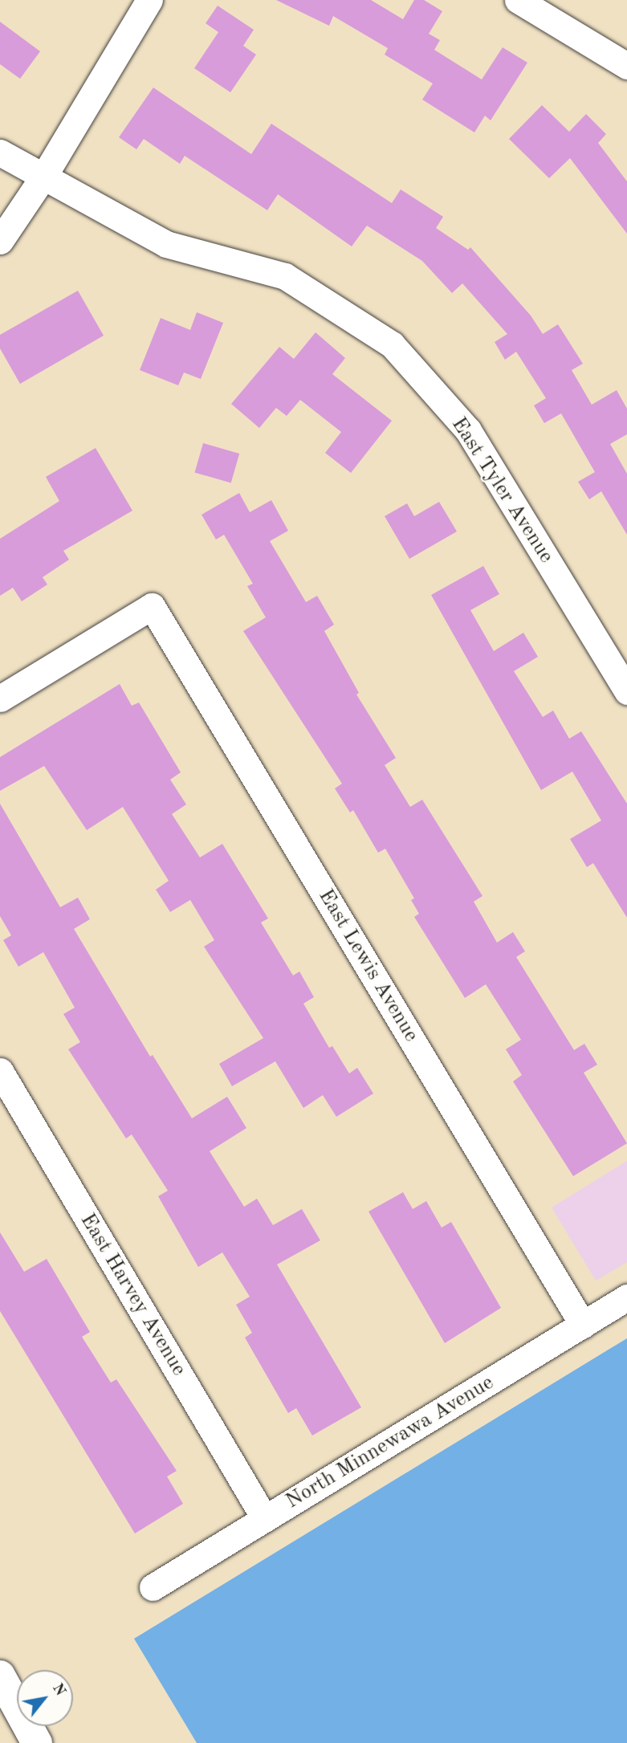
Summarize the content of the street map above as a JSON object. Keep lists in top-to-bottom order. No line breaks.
{"streets":{"street":["East Tyler Avenue","East Lewis Avenue","East Harvey Avenue","North Minnewawa Avenue"]},"crossings":[["East Lewis Avenue","North Minnewawa Avenue"],["East Harvey Avenue","North Minnewawa Avenue"]],"north":"top right"}
